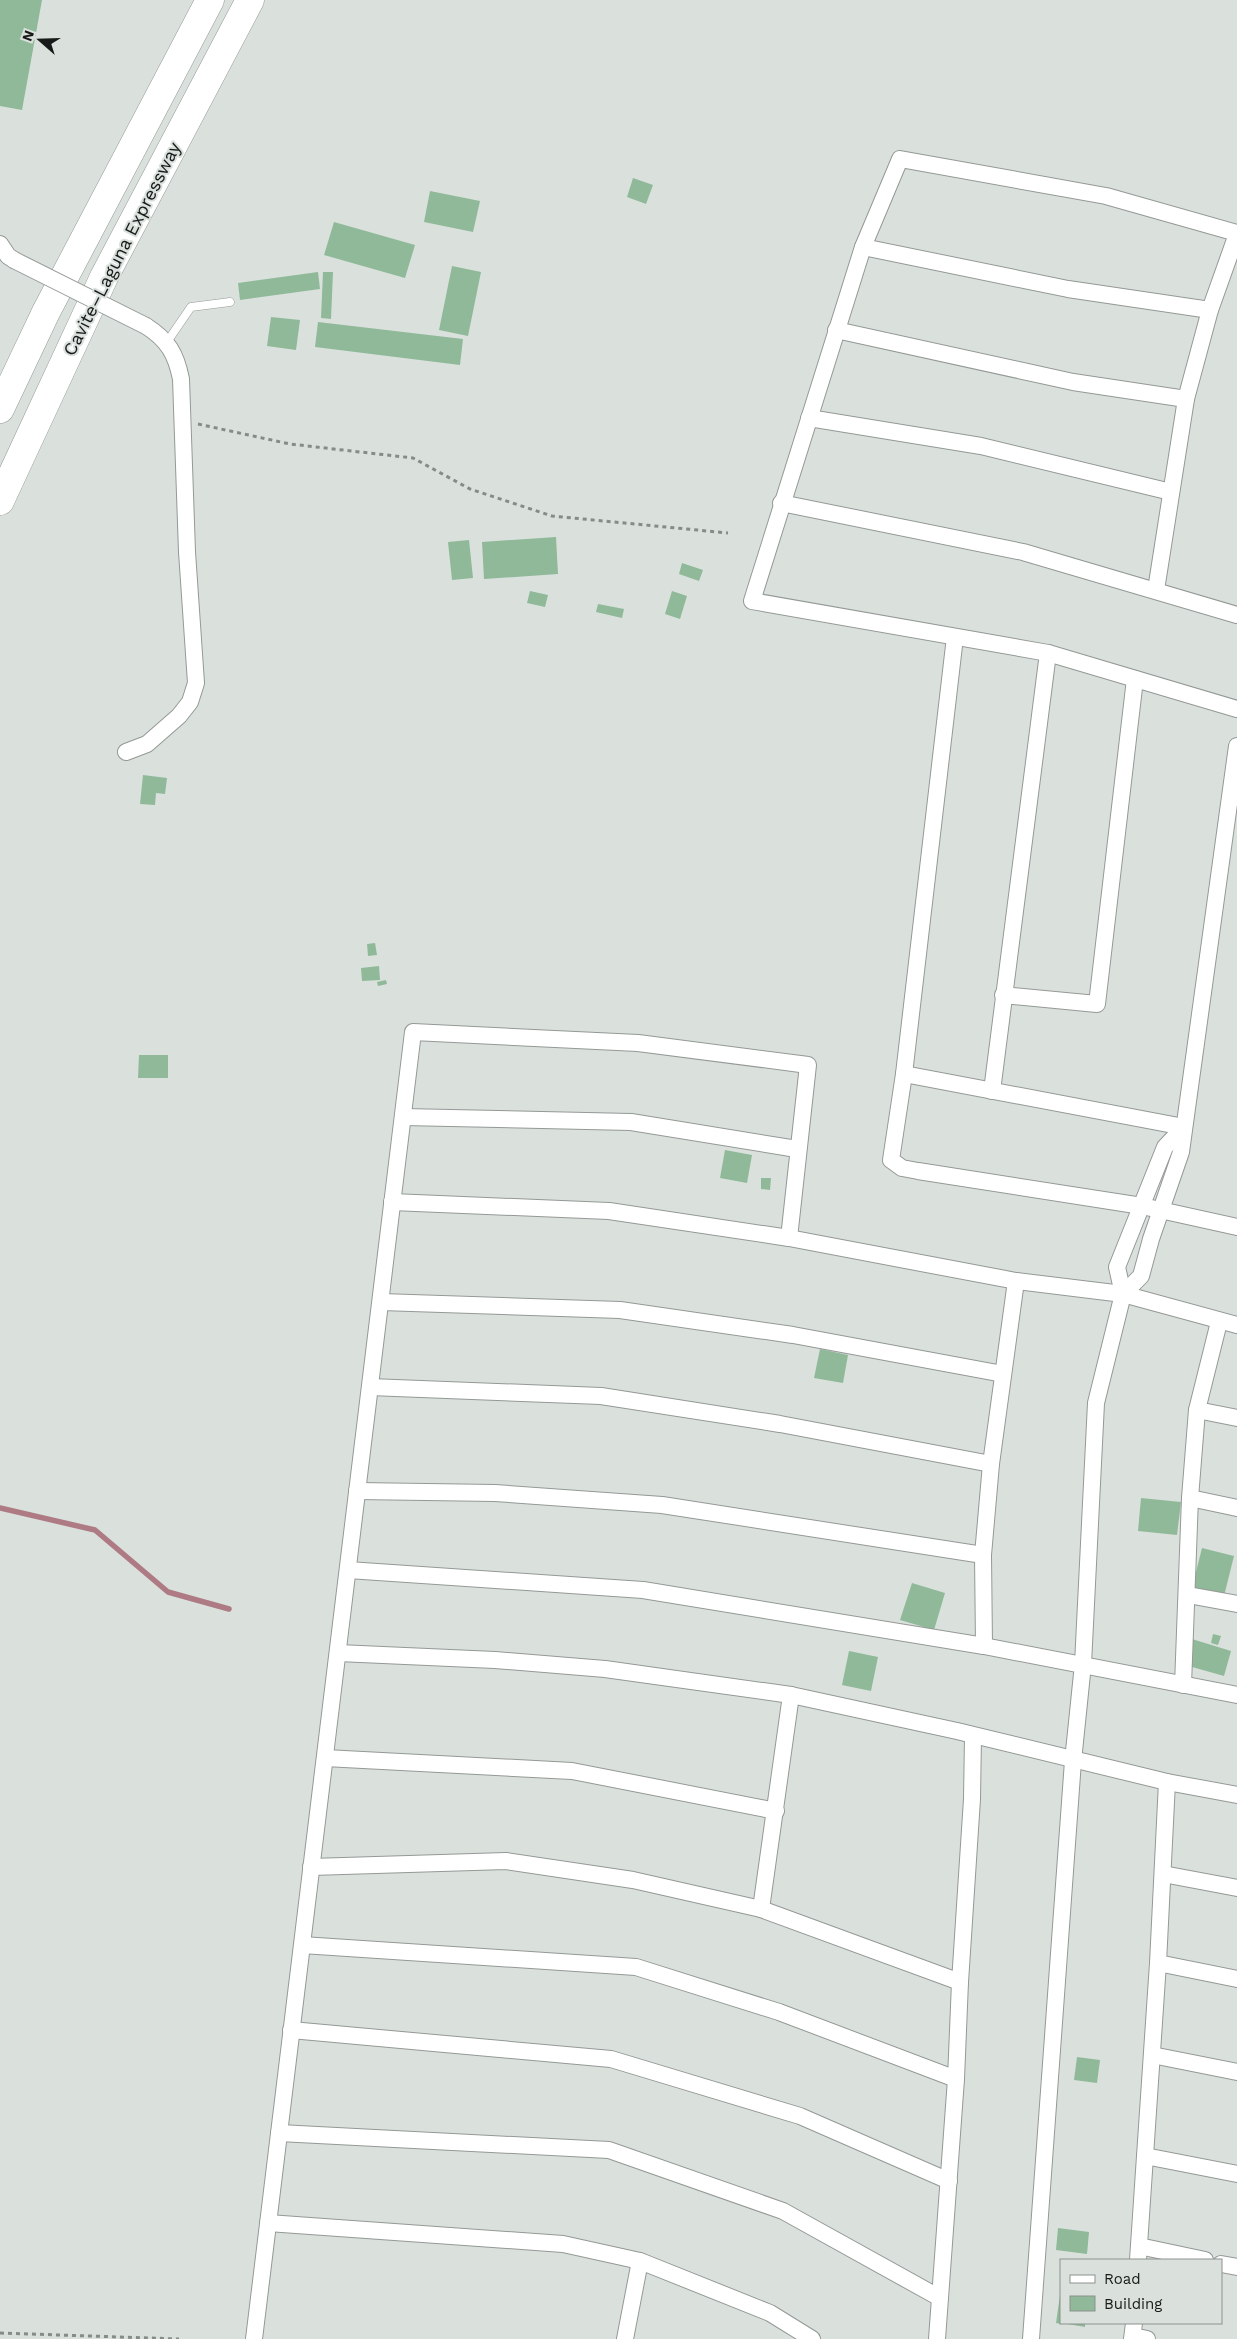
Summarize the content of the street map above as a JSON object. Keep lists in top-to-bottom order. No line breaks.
{"streets":{"highway":["Cavite–Laguna Expressway"]},"legend":["Road","Building"],"north":"left"}
